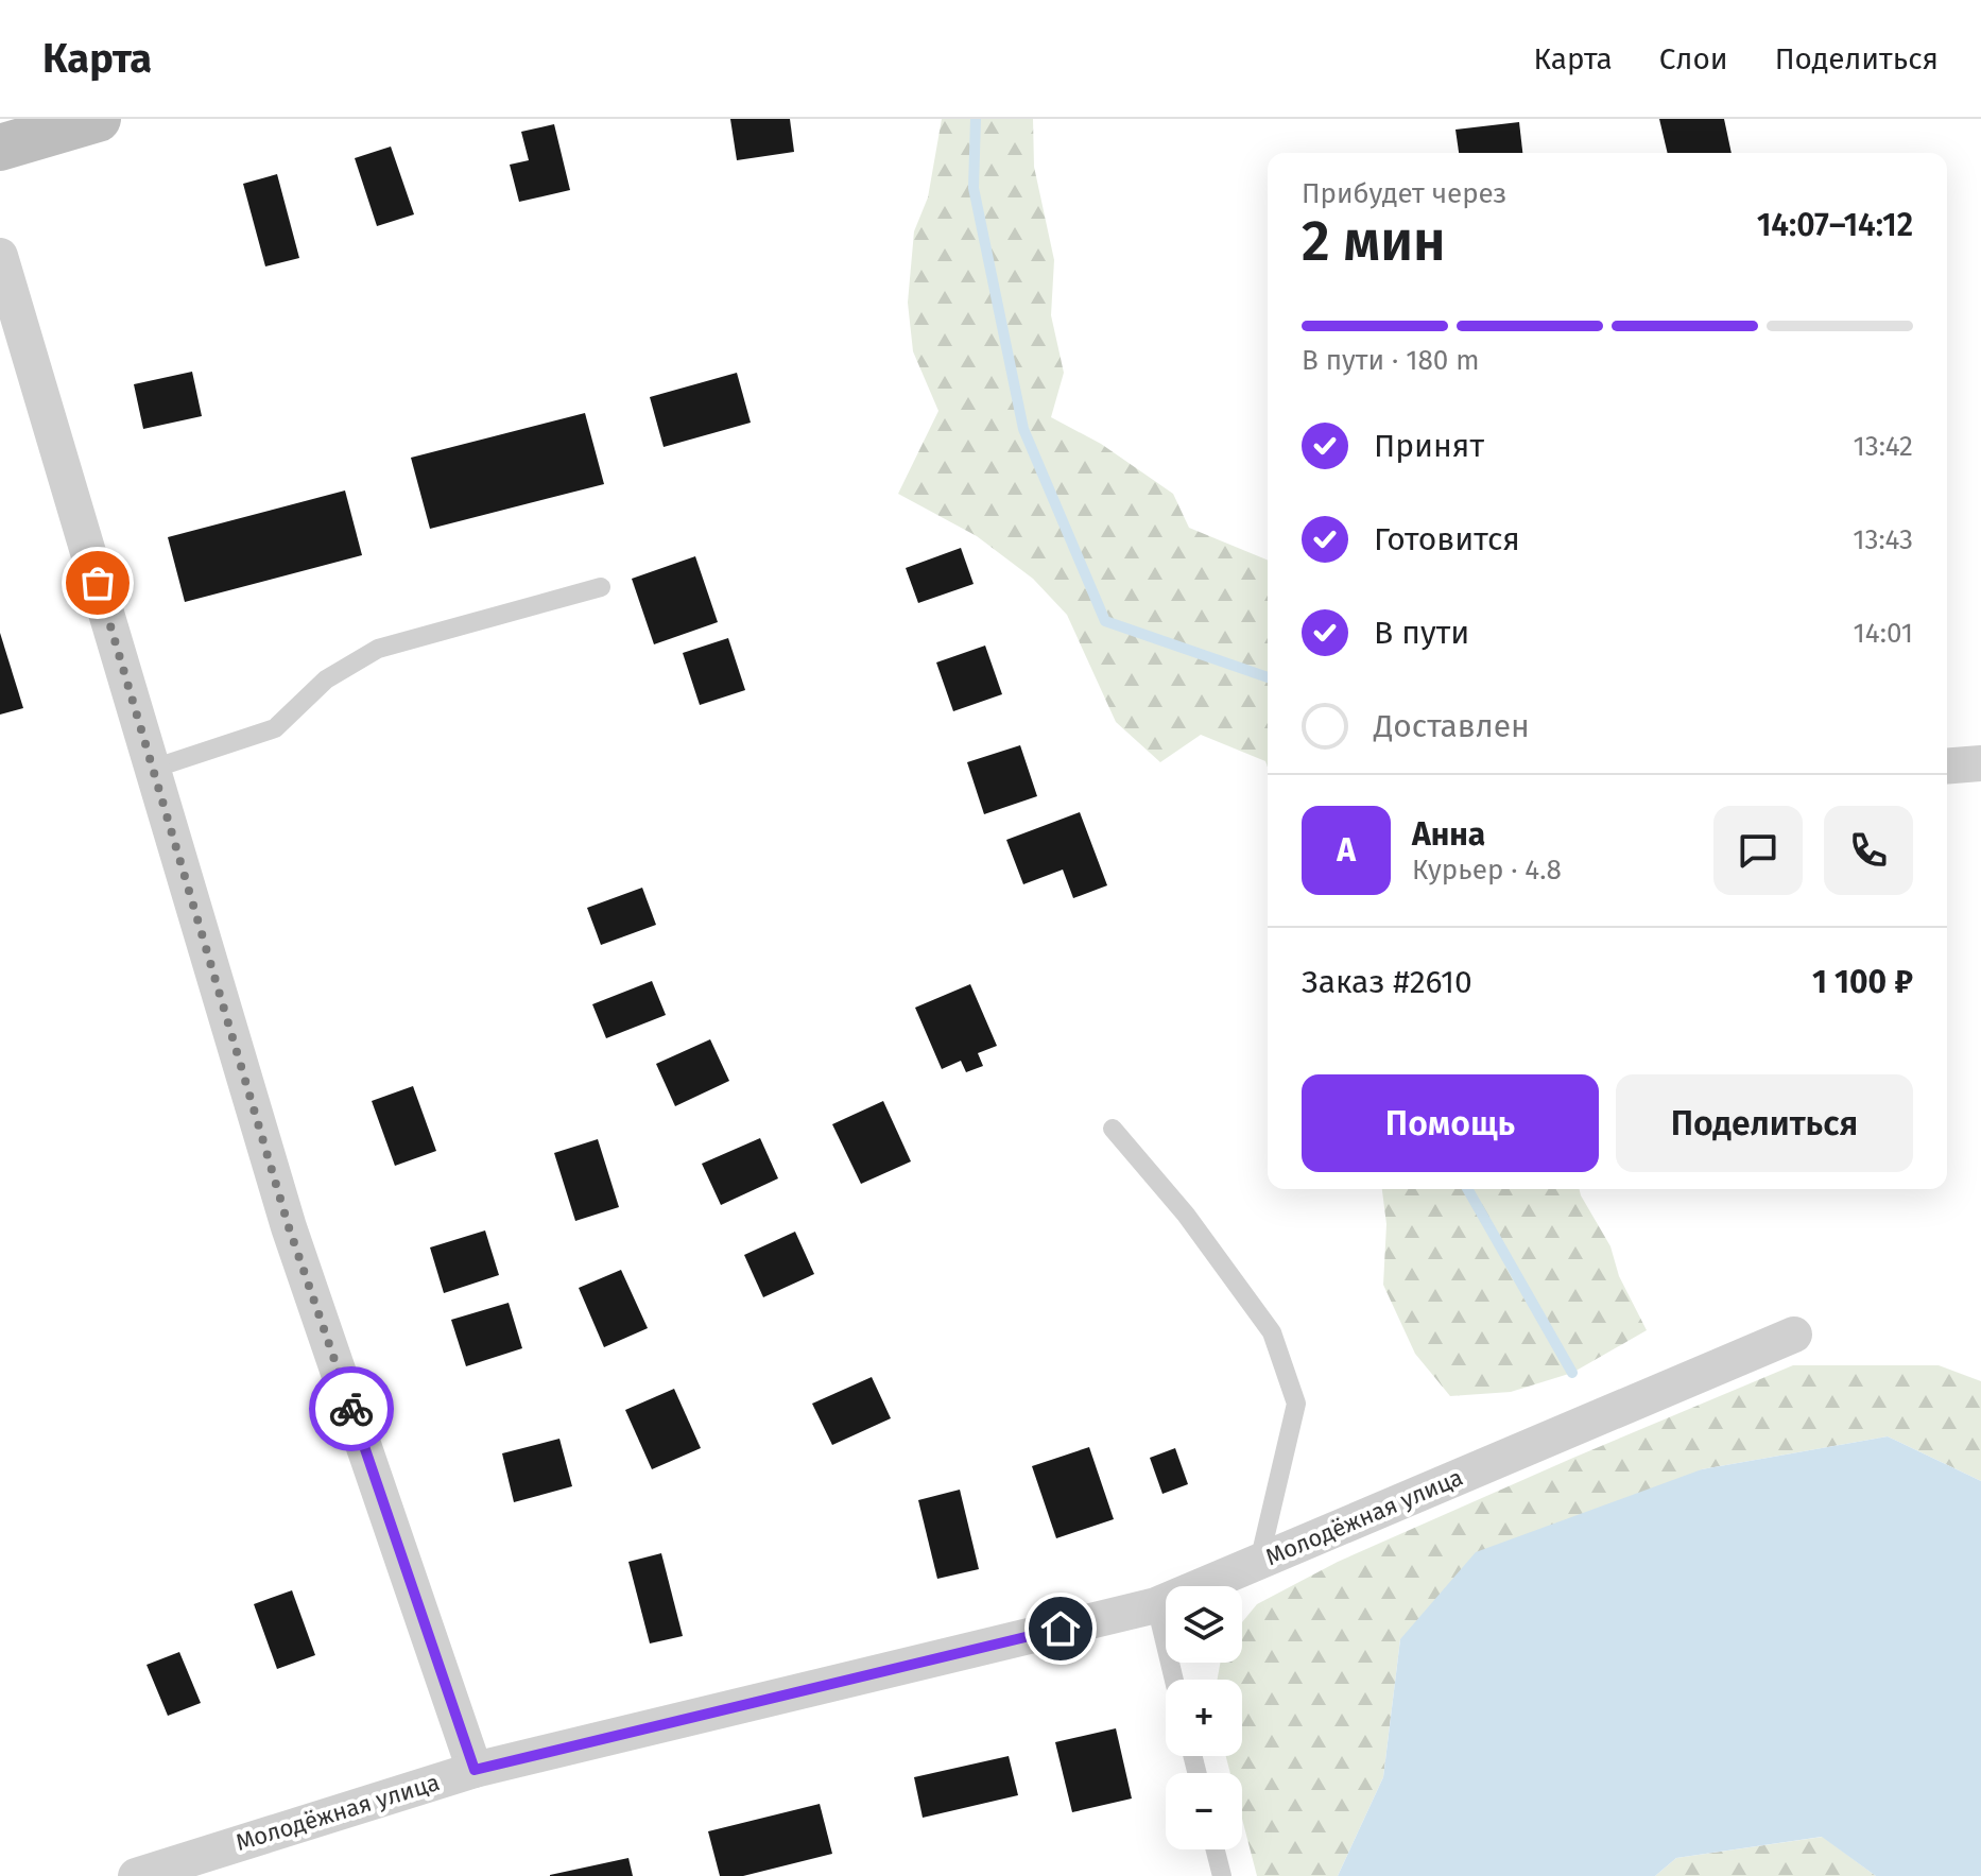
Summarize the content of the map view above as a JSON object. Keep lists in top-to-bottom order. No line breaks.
{"streets":{"street":["Молодёжная улица"]},"page":{"header":"Карта","nav":["Карта","Слои","Поделиться"],"heading":["2 мин","Прибудет через","14:07–14:12"],"panel":["Анна","Курьер · 4.8","Заказ #2610","1 100 ₽"],"bar":"В пути · 180 m","list":[["Принят","13:42"],["Готовится","13:43"],["В пути","14:01"],"Доставлен"],"round":"А","buttons":["Помощь","Поделиться"],"map_buttons":["+","−"]}}
